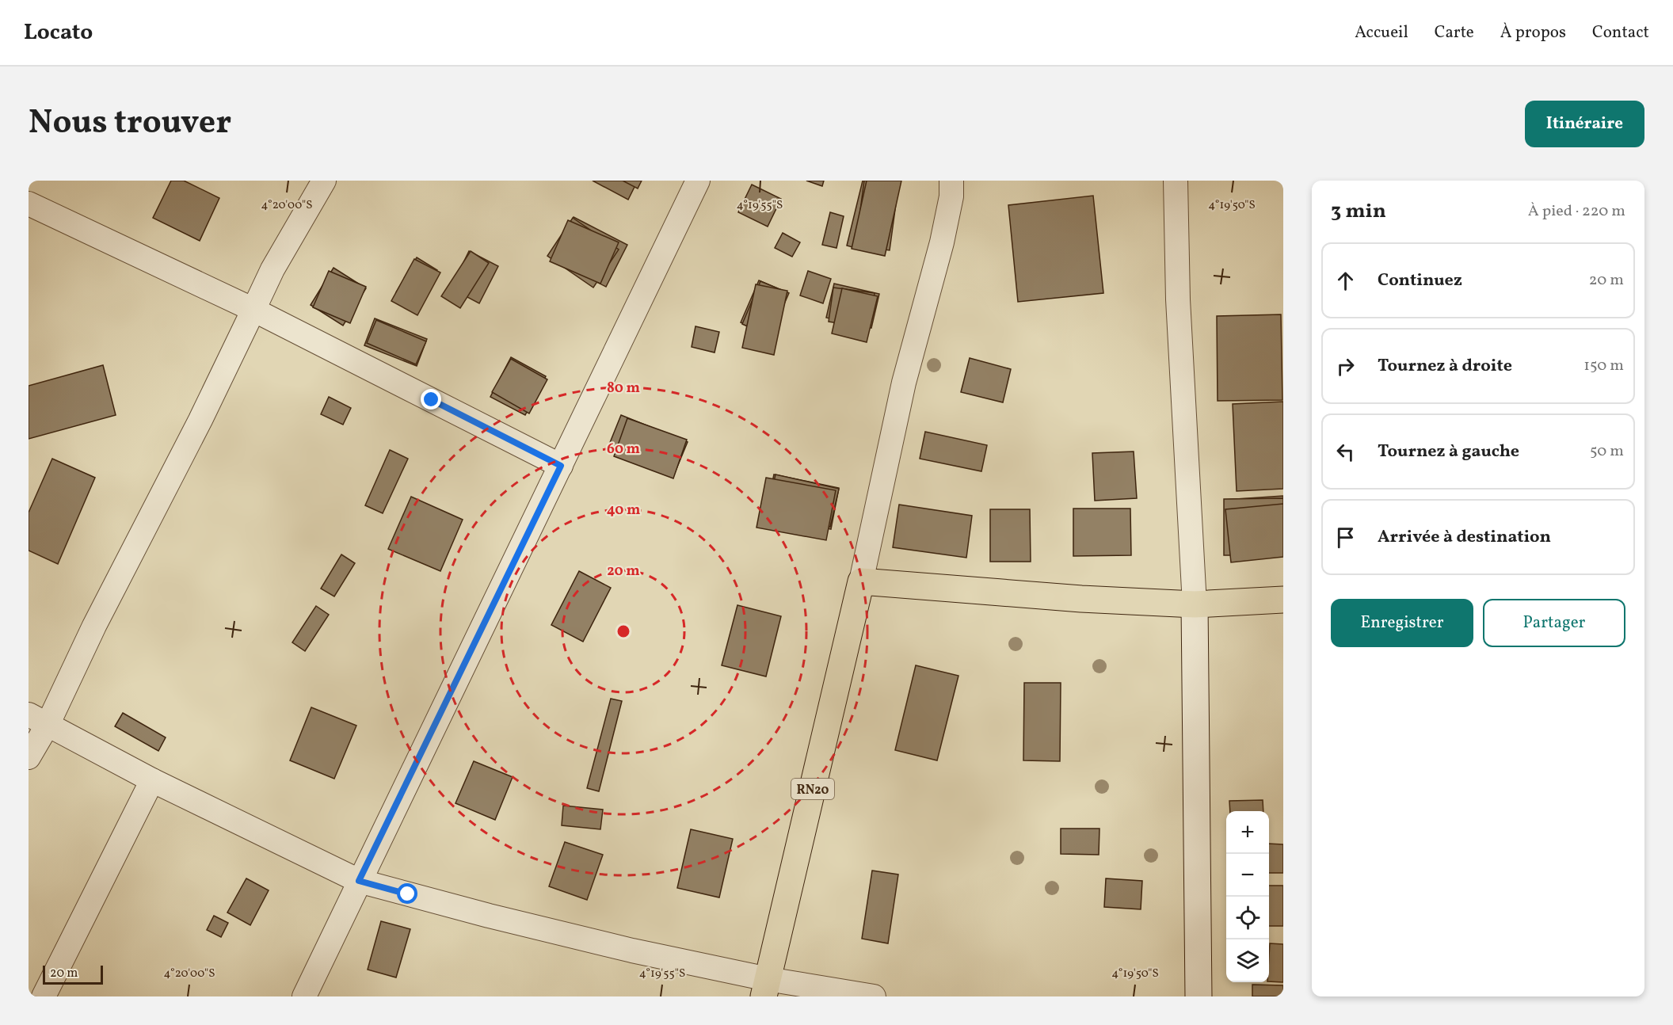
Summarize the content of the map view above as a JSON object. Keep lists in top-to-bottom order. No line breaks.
{"streets":{"main road":["RN20"]},"scale_bar":"20 m","page":{"header":"Locato","nav":["Accueil","Carte","À propos","Contact"],"title":"Nous trouver","buttons":["Itinéraire",["Enregistrer","Partager"]],"heading":["3 min","À pied · 220 m"],"list":[["Continuez","20 m"],["Tournez à droite","150 m"],["Tournez à gauche","50 m"],"Arrivée à destination"],"map_buttons":["+","−"],"scale":"20 m"},"coordinates":["4°20'00\"S","4°19'55\"S","4°19'50\"S"],"rings":["80 m","60 m","40 m","20 m"]}
